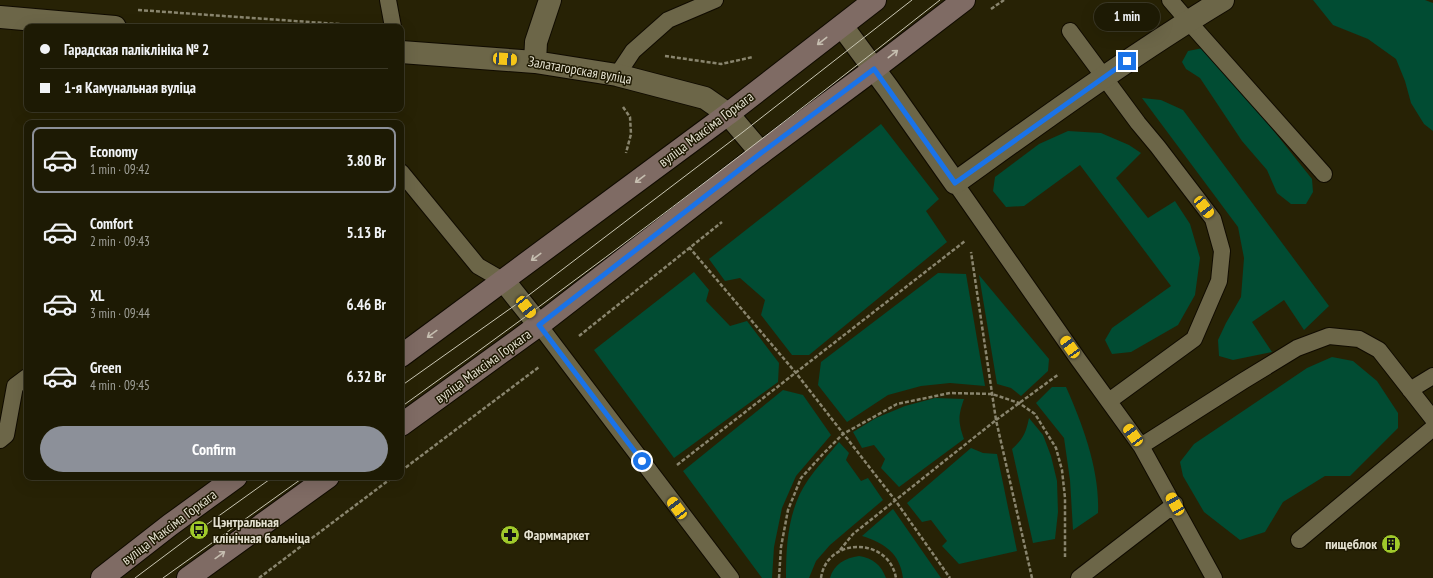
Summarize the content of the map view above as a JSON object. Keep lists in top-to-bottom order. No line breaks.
{"streets":{"main road":["вуліца Максіма Горкага"],"street":["Залатагорская вуліца"]},"crossings":[["Залатагорская вуліца","вуліца Максіма Горкага"]],"places":{"bus stop":["Цэнтральная клінічная бальніца"],"pharmacy":["Фарммаркет"],"building":["пищеблок"]},"page":{"bubble":"1 min","banner":["Гарадская паліклініка № 2","1-я Камунальная вуліца"],"list":[{"name":"Economy","note":"1 min · 09:42","value":"3.80 Br"},{"name":"Comfort","note":"2 min · 09:43","value":"5.13 Br"},{"name":"XL","note":"3 min · 09:44","value":"6.46 Br"},{"name":"Green","note":"4 min · 09:45","value":"6.32 Br"}],"buttons":"Confirm"}}
